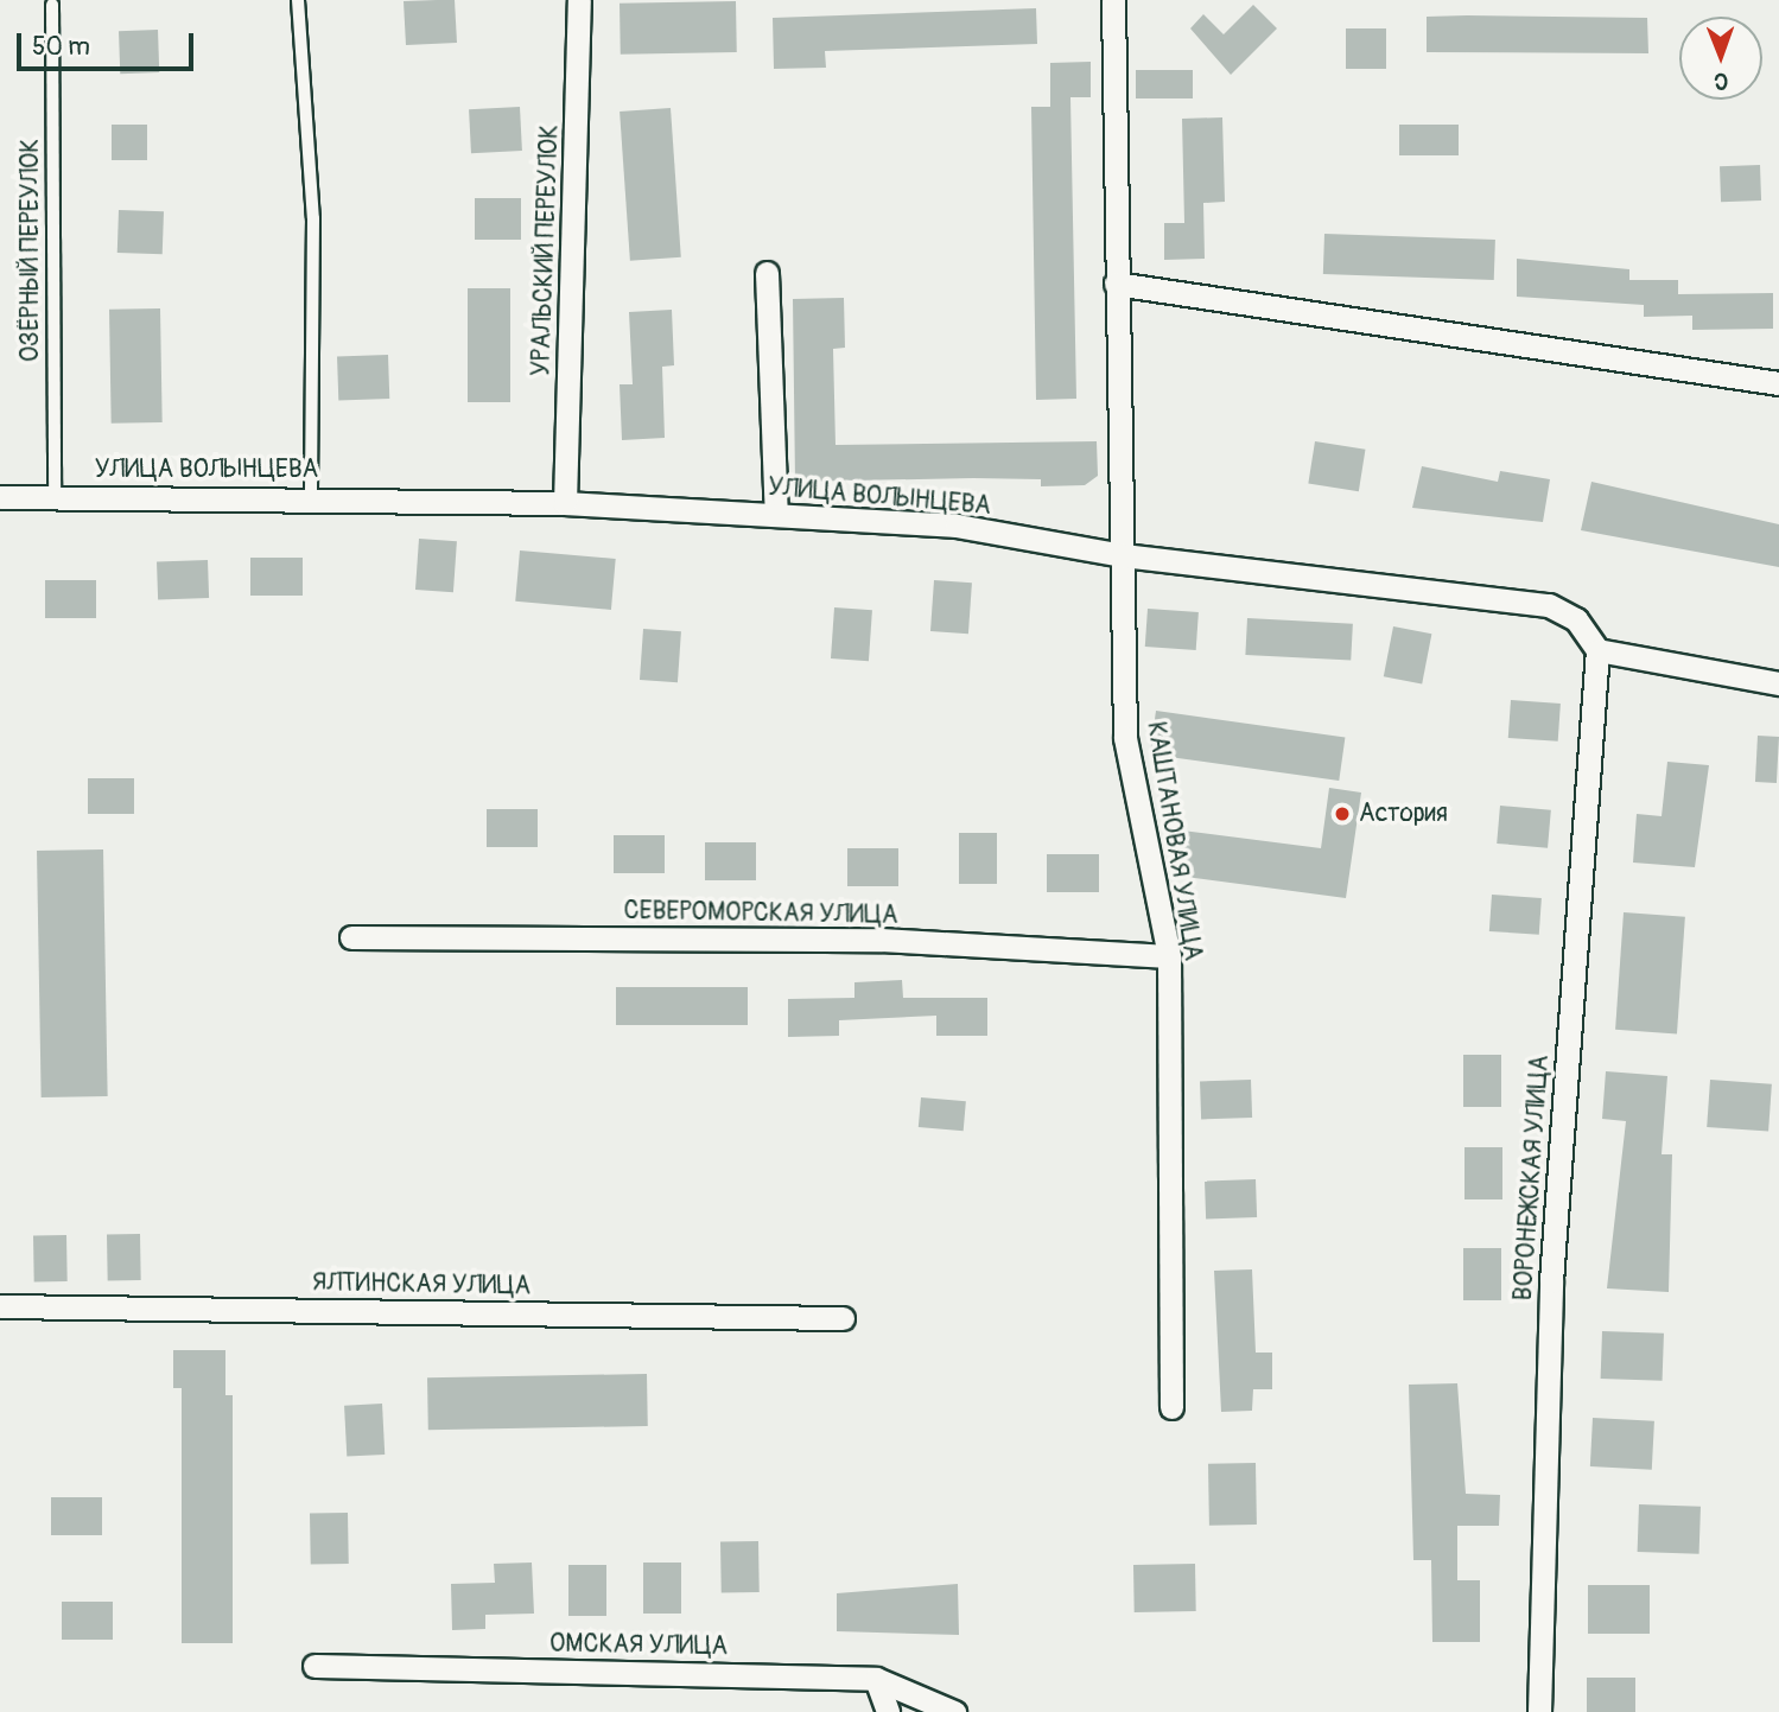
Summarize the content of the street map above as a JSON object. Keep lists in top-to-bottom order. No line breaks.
{"streets":{"street":["УРАЛЬСКИЙ ПЕРЕУЛОК","УЛИЦА ВОЛЫНЦЕВА","КАШТАНОВАЯ УЛИЦА","СЕВЕРОМОРСКАЯ УЛИЦА","ВОРОНЕЖСКАЯ УЛИЦА","ЯЛТИНСКАЯ УЛИЦА","ОМСКАЯ УЛИЦА"],"lane":["ОЗЁРНЫЙ ПЕРЕУЛОК"]},"crossings":[["ОЗЁРНЫЙ ПЕРЕУЛОК","УЛИЦА ВОЛЫНЦЕВА"],["УРАЛЬСКИЙ ПЕРЕУЛОК","УЛИЦА ВОЛЫНЦЕВА"],["УЛИЦА ВОЛЫНЦЕВА","КАШТАНОВАЯ УЛИЦА"],["УЛИЦА ВОЛЫНЦЕВА","ВОРОНЕЖСКАЯ УЛИЦА"],["КАШТАНОВАЯ УЛИЦА","СЕВЕРОМОРСКАЯ УЛИЦА"]],"places":["Астория"],"scale_bar":"50 m","north":"bottom"}
